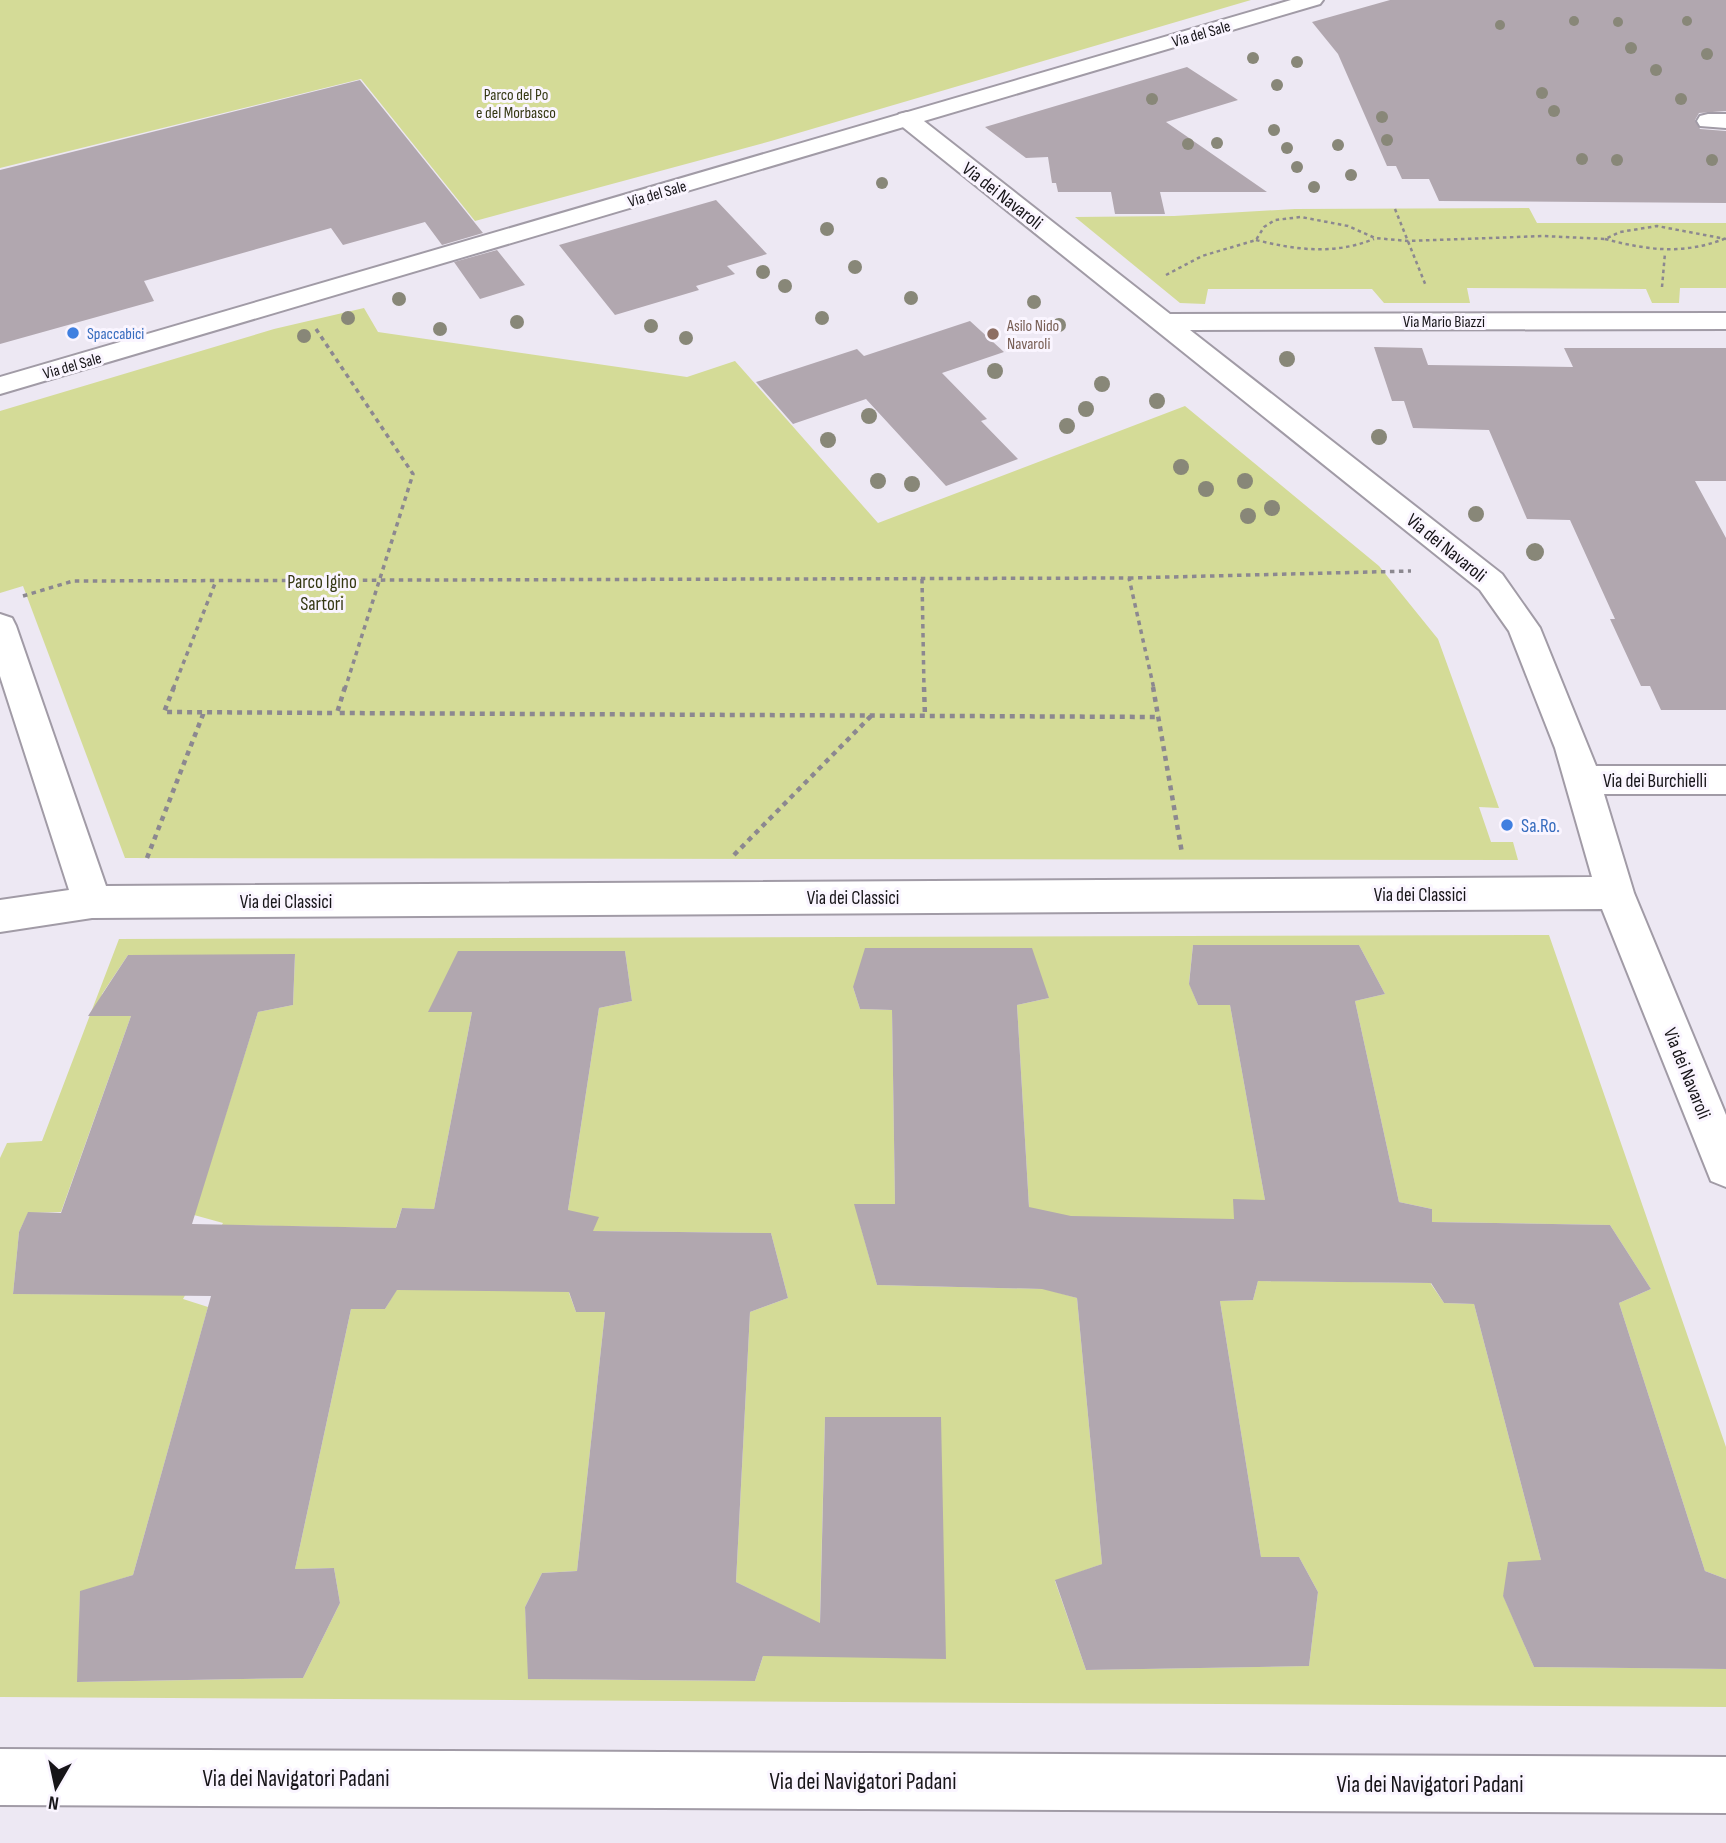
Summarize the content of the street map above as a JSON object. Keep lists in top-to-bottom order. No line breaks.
{"streets":{"street":["Via del Sale","Via dei Navaroli","Via Mario Biazzi","Via dei Burchielli","Via dei Classici","Via dei Navigatori Padani"]},"crossings":[["Via del Sale","Via dei Navaroli"],["Via dei Navaroli","Via Mario Biazzi"],["Via dei Navaroli","Via dei Burchielli"],["Via dei Navaroli","Via dei Classici"]],"parks":["Parco del Po e del Morbasco","Parco Igino Sartori"],"places":["Spaccabici","Asilo Nido Navaroli","Sa.Ro."],"north":"bottom"}
